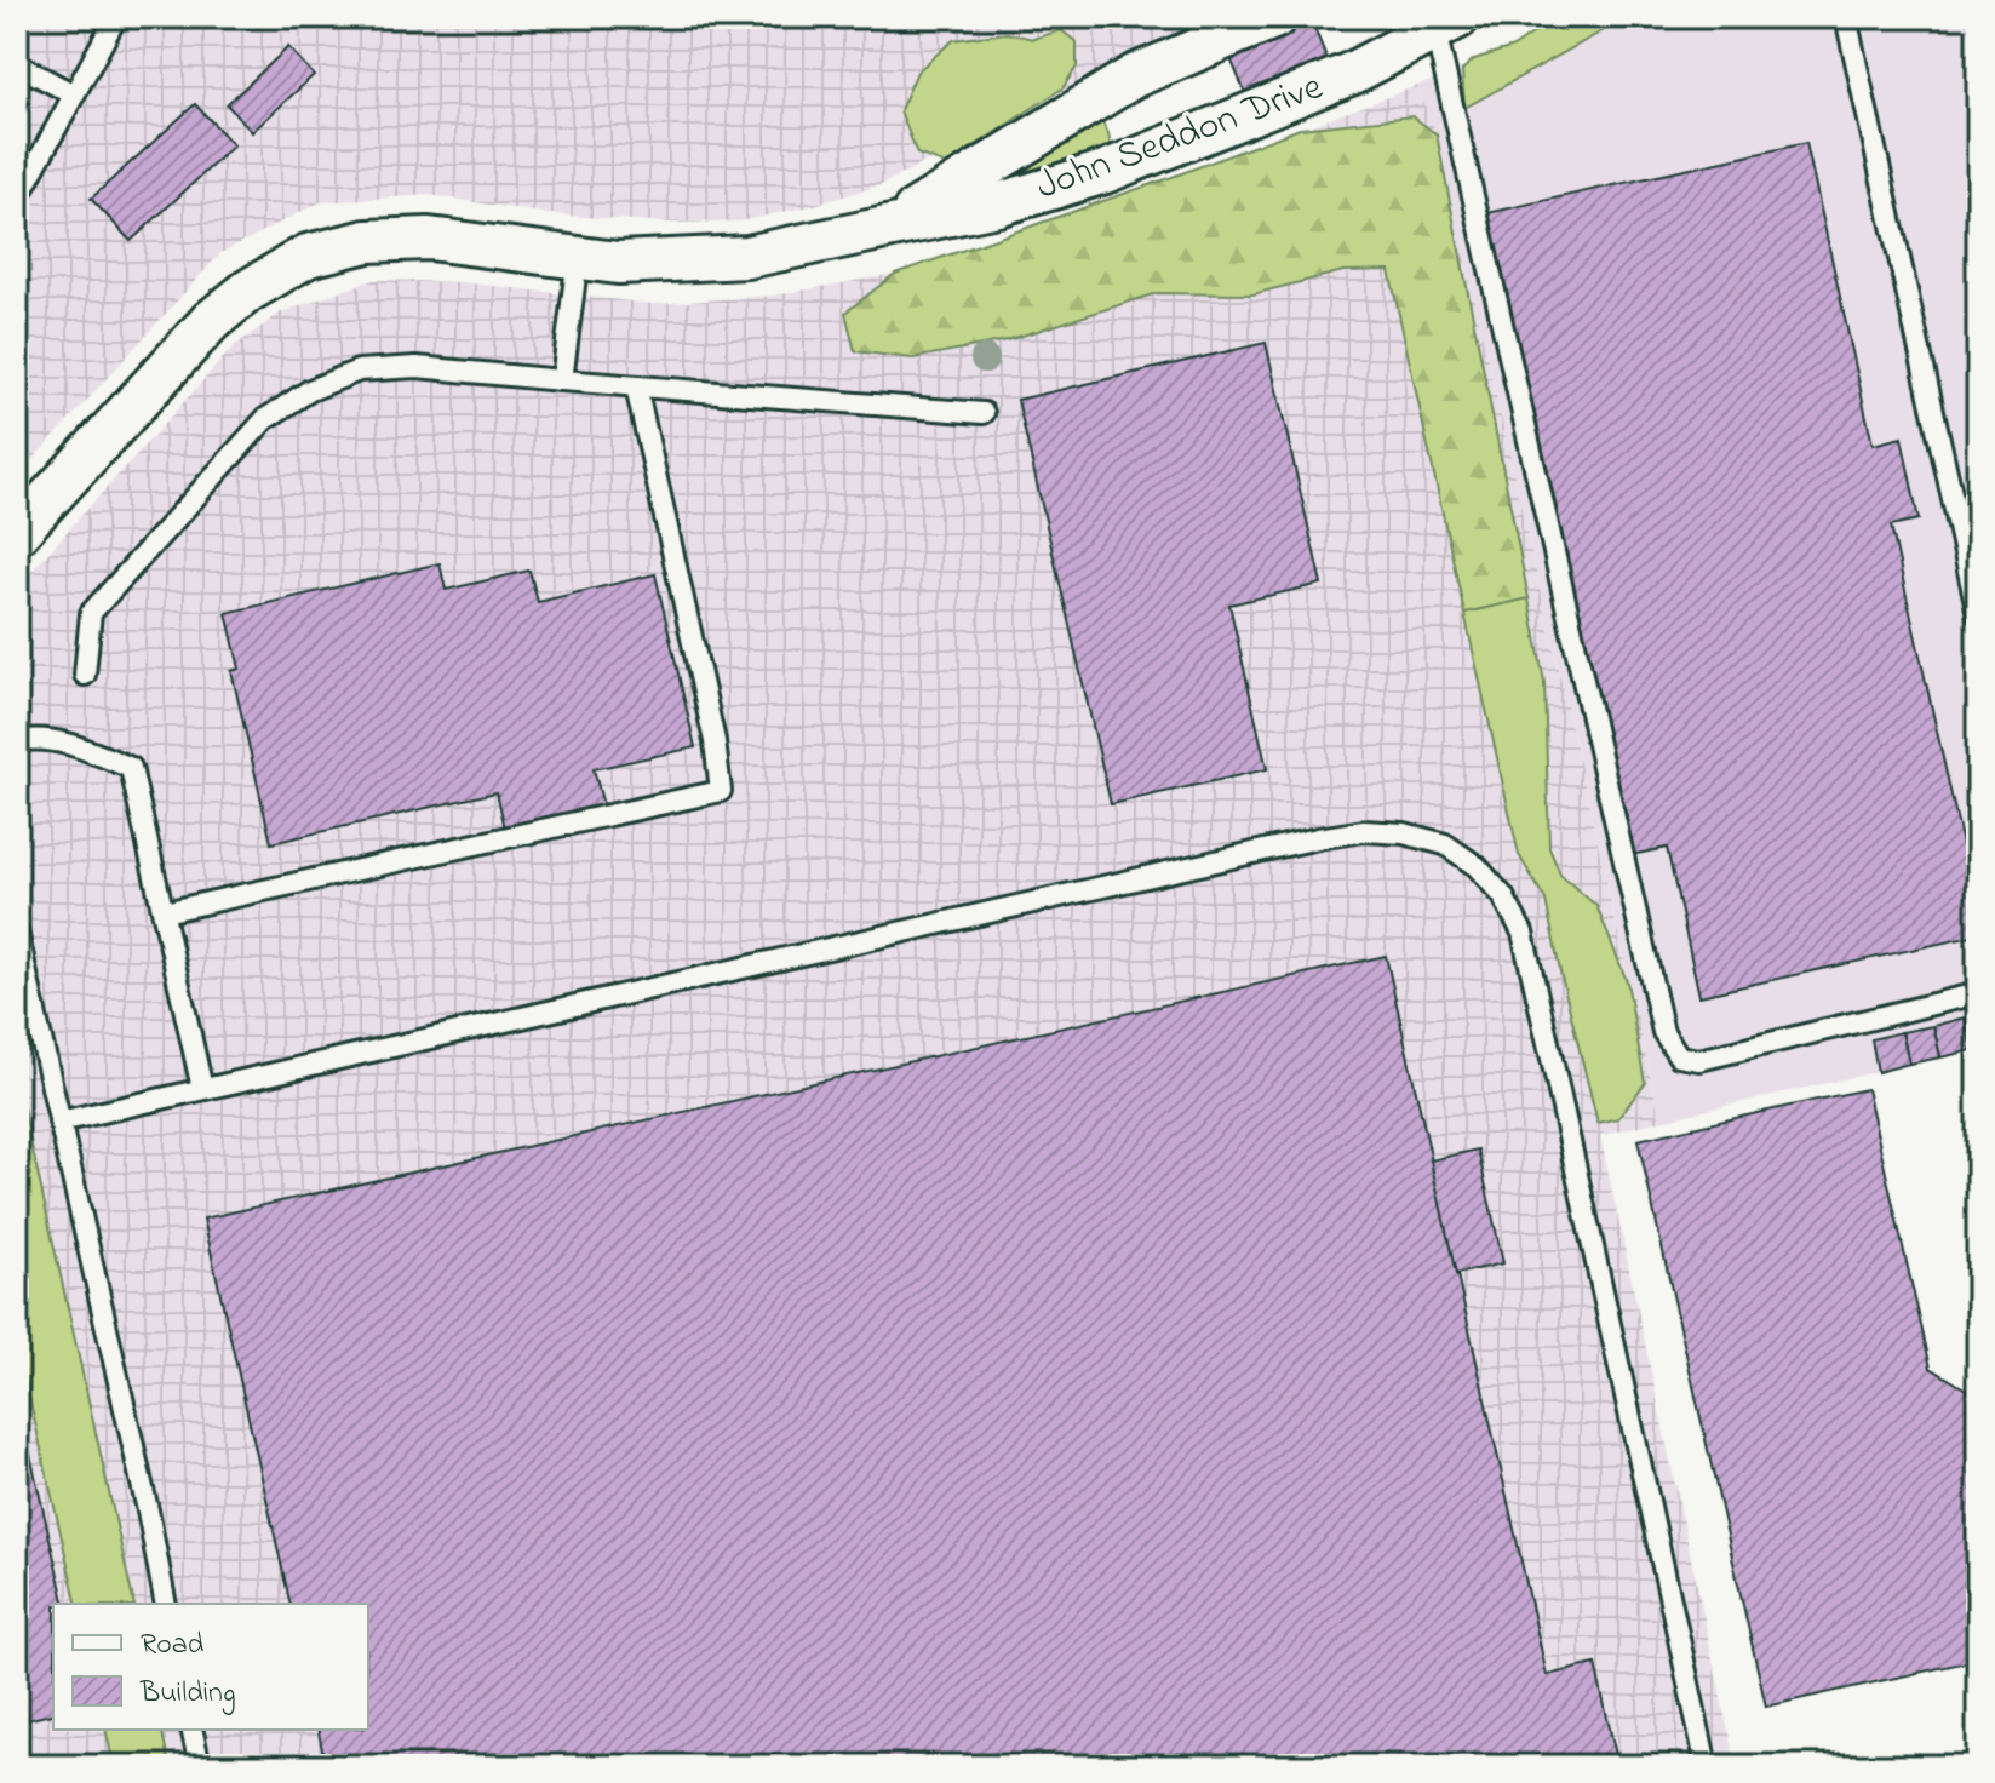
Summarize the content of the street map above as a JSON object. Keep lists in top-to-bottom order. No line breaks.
{"streets":{"street":["John Seddon Drive"]},"legend":["Road","Building"]}
